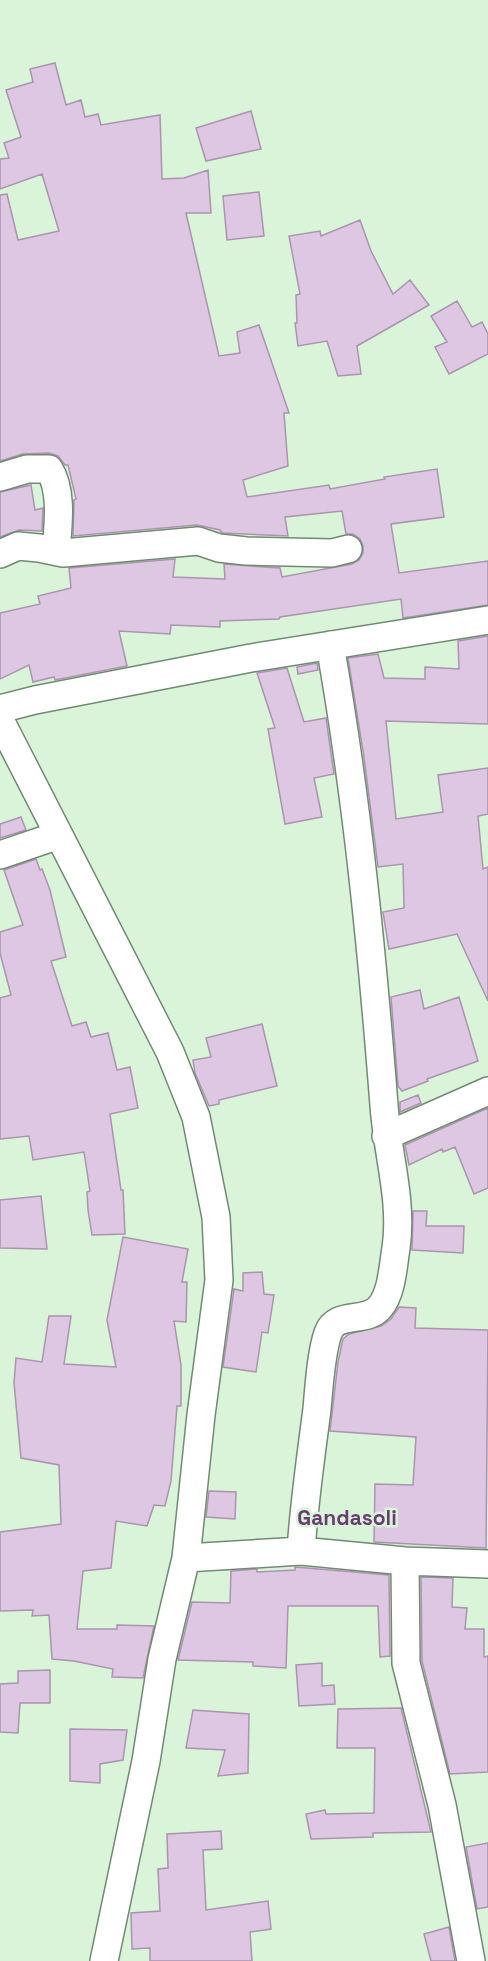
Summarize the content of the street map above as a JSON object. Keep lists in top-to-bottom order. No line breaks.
{"districts":["Gandasoli"]}
